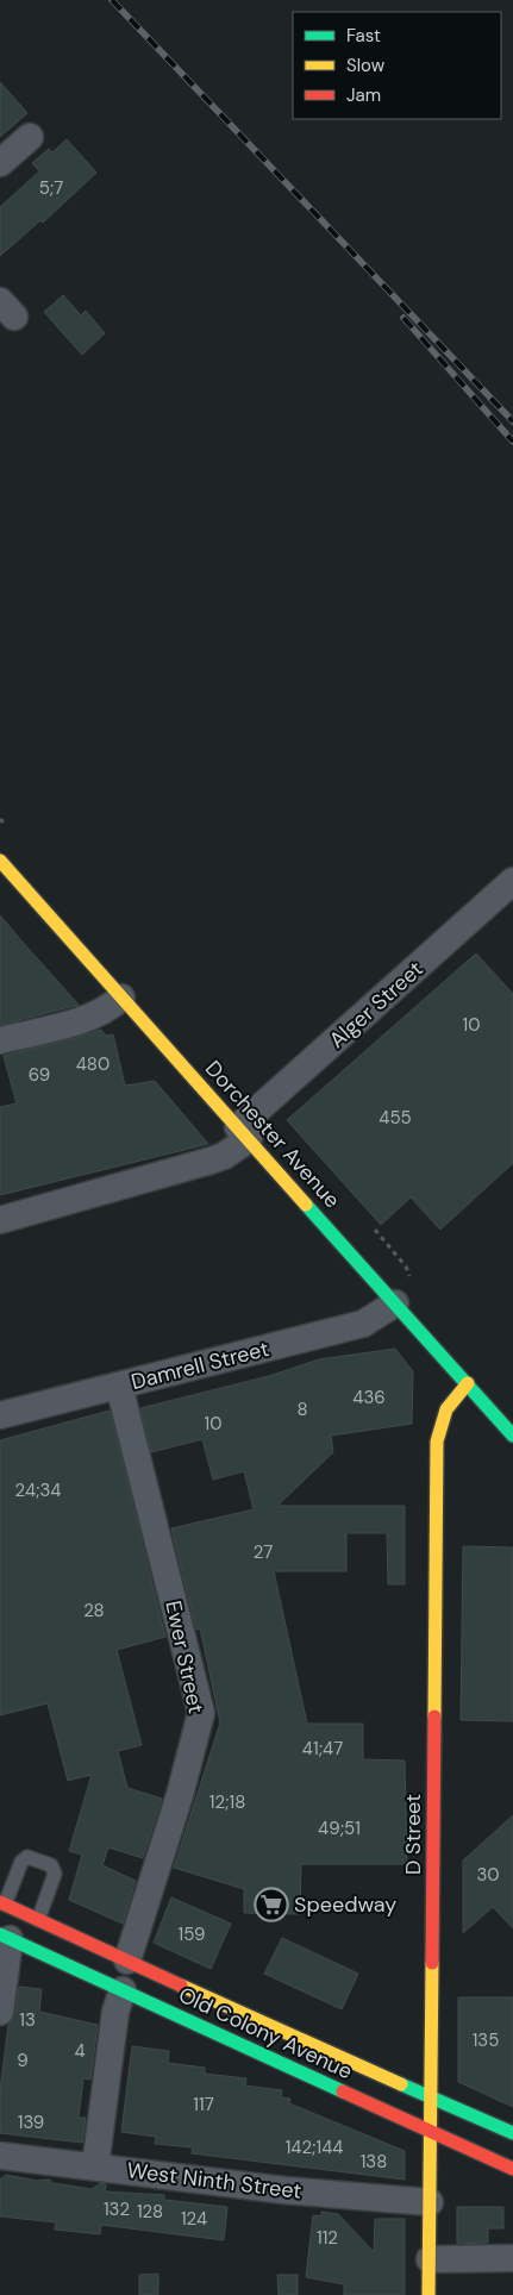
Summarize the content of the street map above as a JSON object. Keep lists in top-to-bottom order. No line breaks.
{"streets":{"main road":["Dorchester Avenue","D Street","Old Colony Avenue"],"street":["Alger Street","Damrell Street","Ewer Street","West Ninth Street"]},"crossings":[["Alger Street","Dorchester Avenue"],["Dorchester Avenue","Damrell Street"],["Dorchester Avenue","D Street"],["Damrell Street","Ewer Street"],["Ewer Street","Old Colony Avenue"],["D Street","Old Colony Avenue"],["D Street","West Ninth Street"]],"places":{"supermarket":["Speedway"]},"house_numbers":["5;7","10","480","69","455","436","8","10","24;34","27","28","41;47","12;18","49;51","30","159","13","135","4","9","117","139","142;144","138","132","128","124","112"],"legend":["Fast","Slow","Jam"]}
